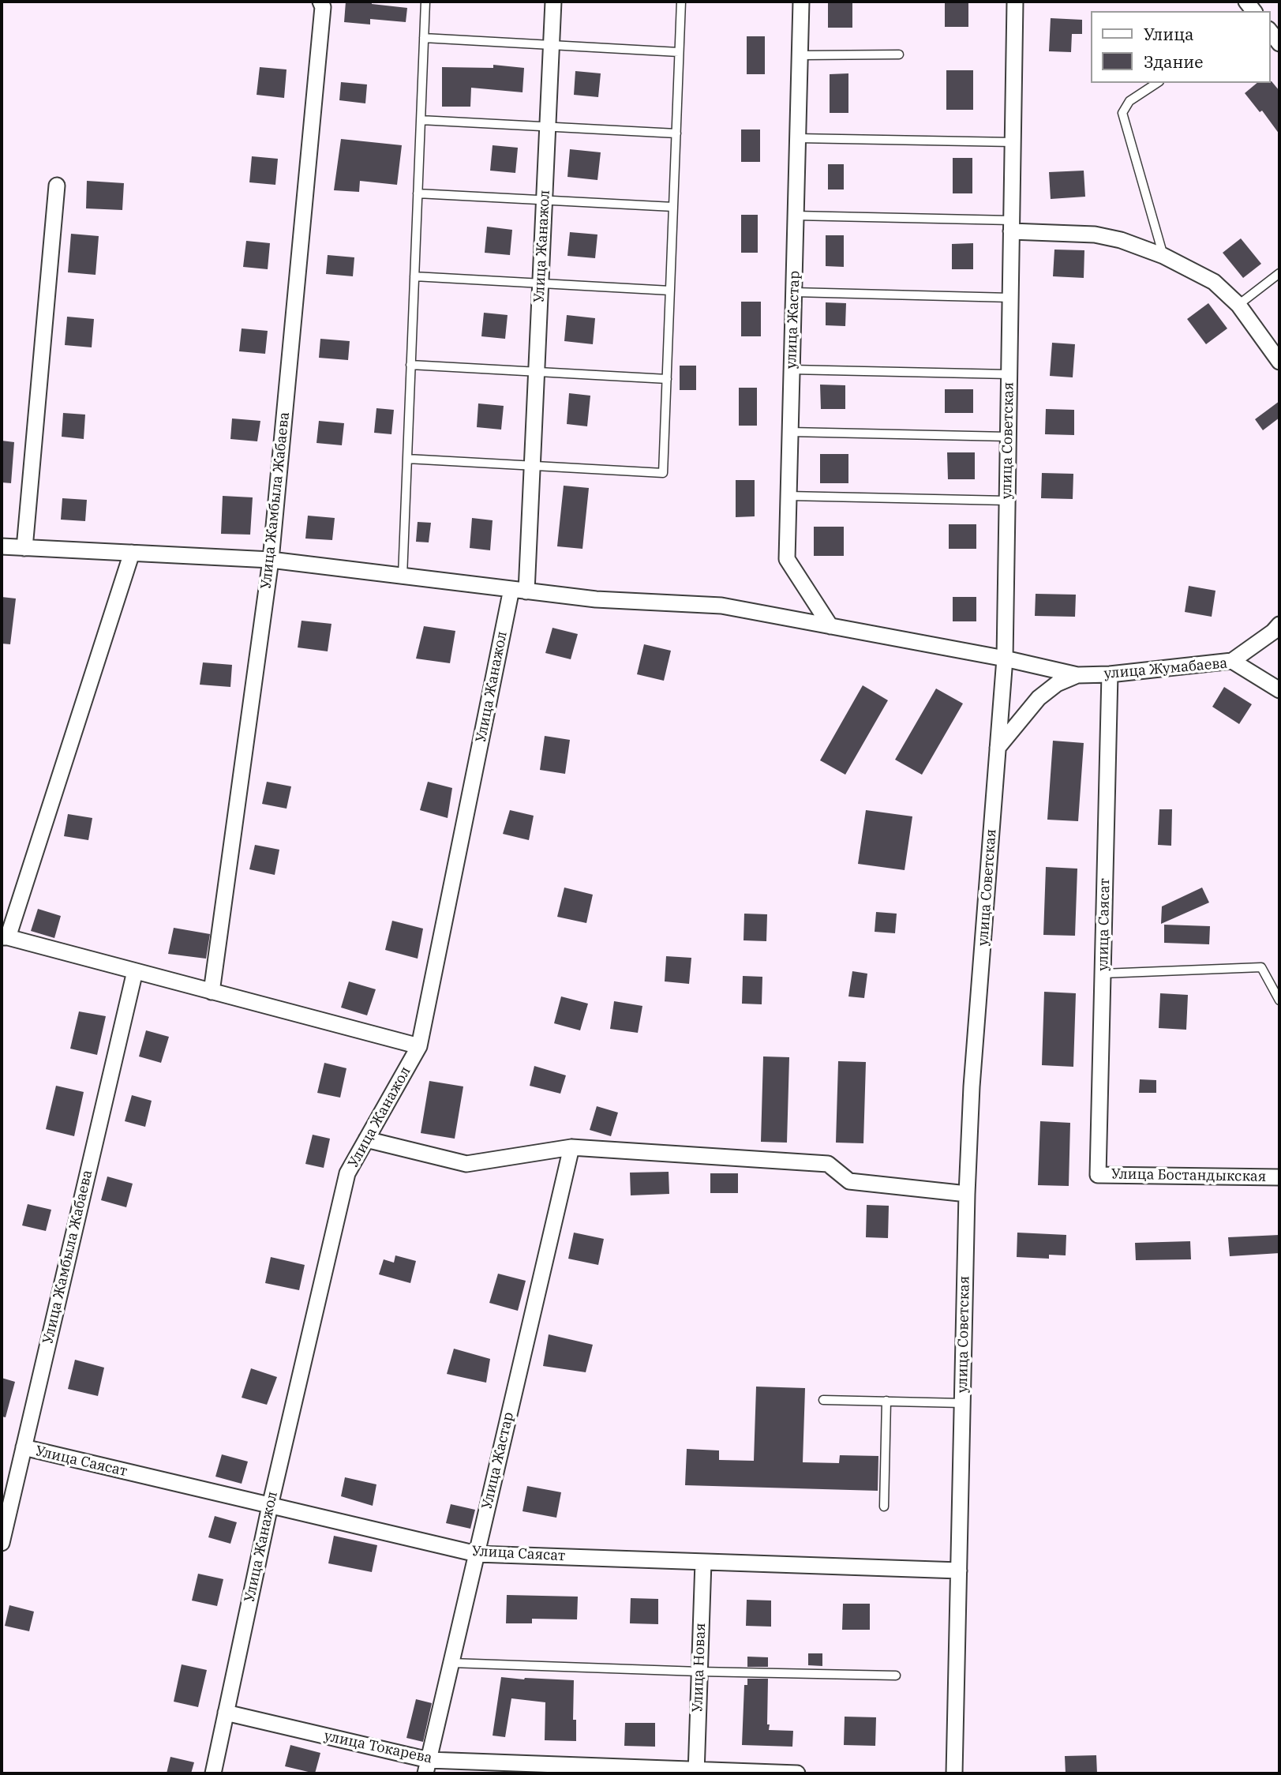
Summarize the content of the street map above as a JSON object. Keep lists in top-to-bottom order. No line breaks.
{"streets":{"street":["Улица Жанажол","улица Жастар","улица Советская","Улица Жамбыла Жабаева","улица Жумабаева","улица Саясат","Улица Бостандыкская","Улица Жастар","Улица Саясат","Улица Новая","улица Токарева"]},"crossings":[["Улица Жанажол","Улица Саясат"],["Улица Жанажол","улица Токарева"],["улица Советская","Улица Саясат"],["Улица Жамбыла Жабаева","Улица Саясат"],["улица Жумабаева","улица Саясат"],["улица Саясат","Улица Бостандыкская"],["Улица Жастар","Улица Саясат"],["Улица Жастар","улица Токарева"],["Улица Саясат","Улица Новая"],["Улица Новая","улица Токарева"]],"legend":["Улица","Здание"]}
